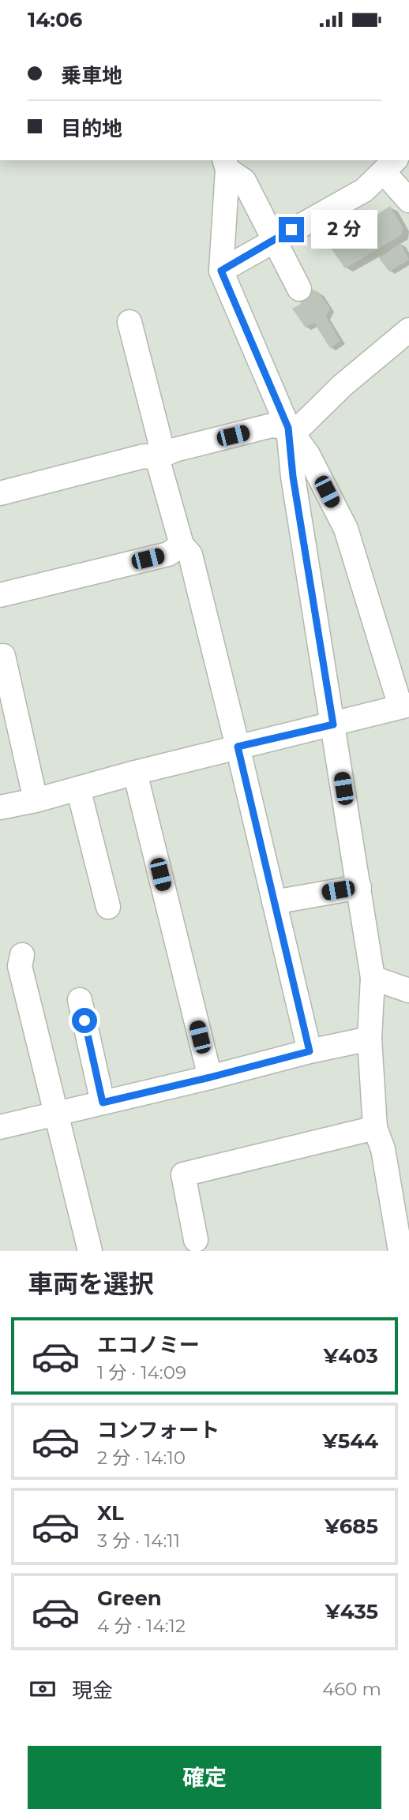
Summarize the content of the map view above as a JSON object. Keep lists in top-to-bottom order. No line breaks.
{"page":{"status":"14:06","banner":["乗車地","目的地"],"bubble":"2 分","heading":"車両を選択","list":[{"name":"エコノミー","note":"1 分 · 14:09","value":"¥403"},{"name":"コンフォート","note":"2 分 · 14:10","value":"¥544"},{"name":"XL","note":"3 分 · 14:11","value":"¥685"},{"name":"Green","note":"4 分 · 14:12","value":"¥435"}],"pay":["現金","460 m"],"buttons":"確定"}}
